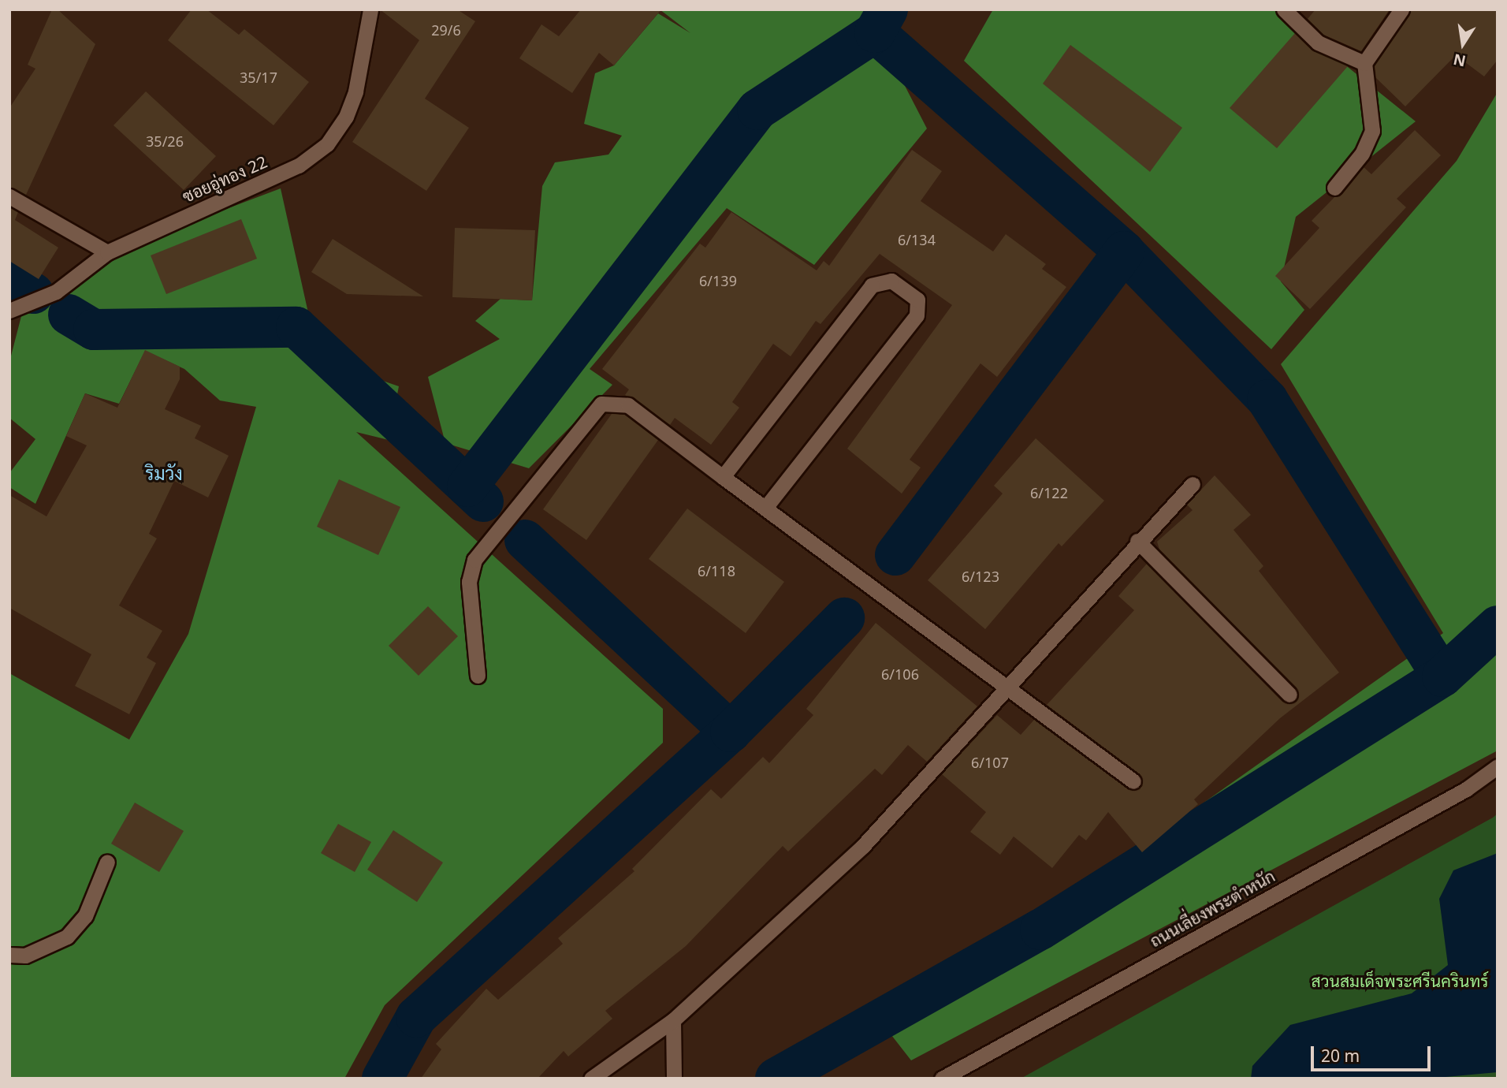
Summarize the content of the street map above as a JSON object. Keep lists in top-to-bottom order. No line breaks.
{"streets":{"street":["ซอยอู่ทอง 22","ถนนเลี่ยงพระตำหนัก"]},"districts":["ริมวัง"],"parks":["สวนสมเด็จพระศรีนครินทร์"],"house_numbers":["29/6","35/17","35/26","6/134","6/139","6/122","6/118","6/123","6/106","6/107"],"scale_bar":"20 m","north":"bottom"}
